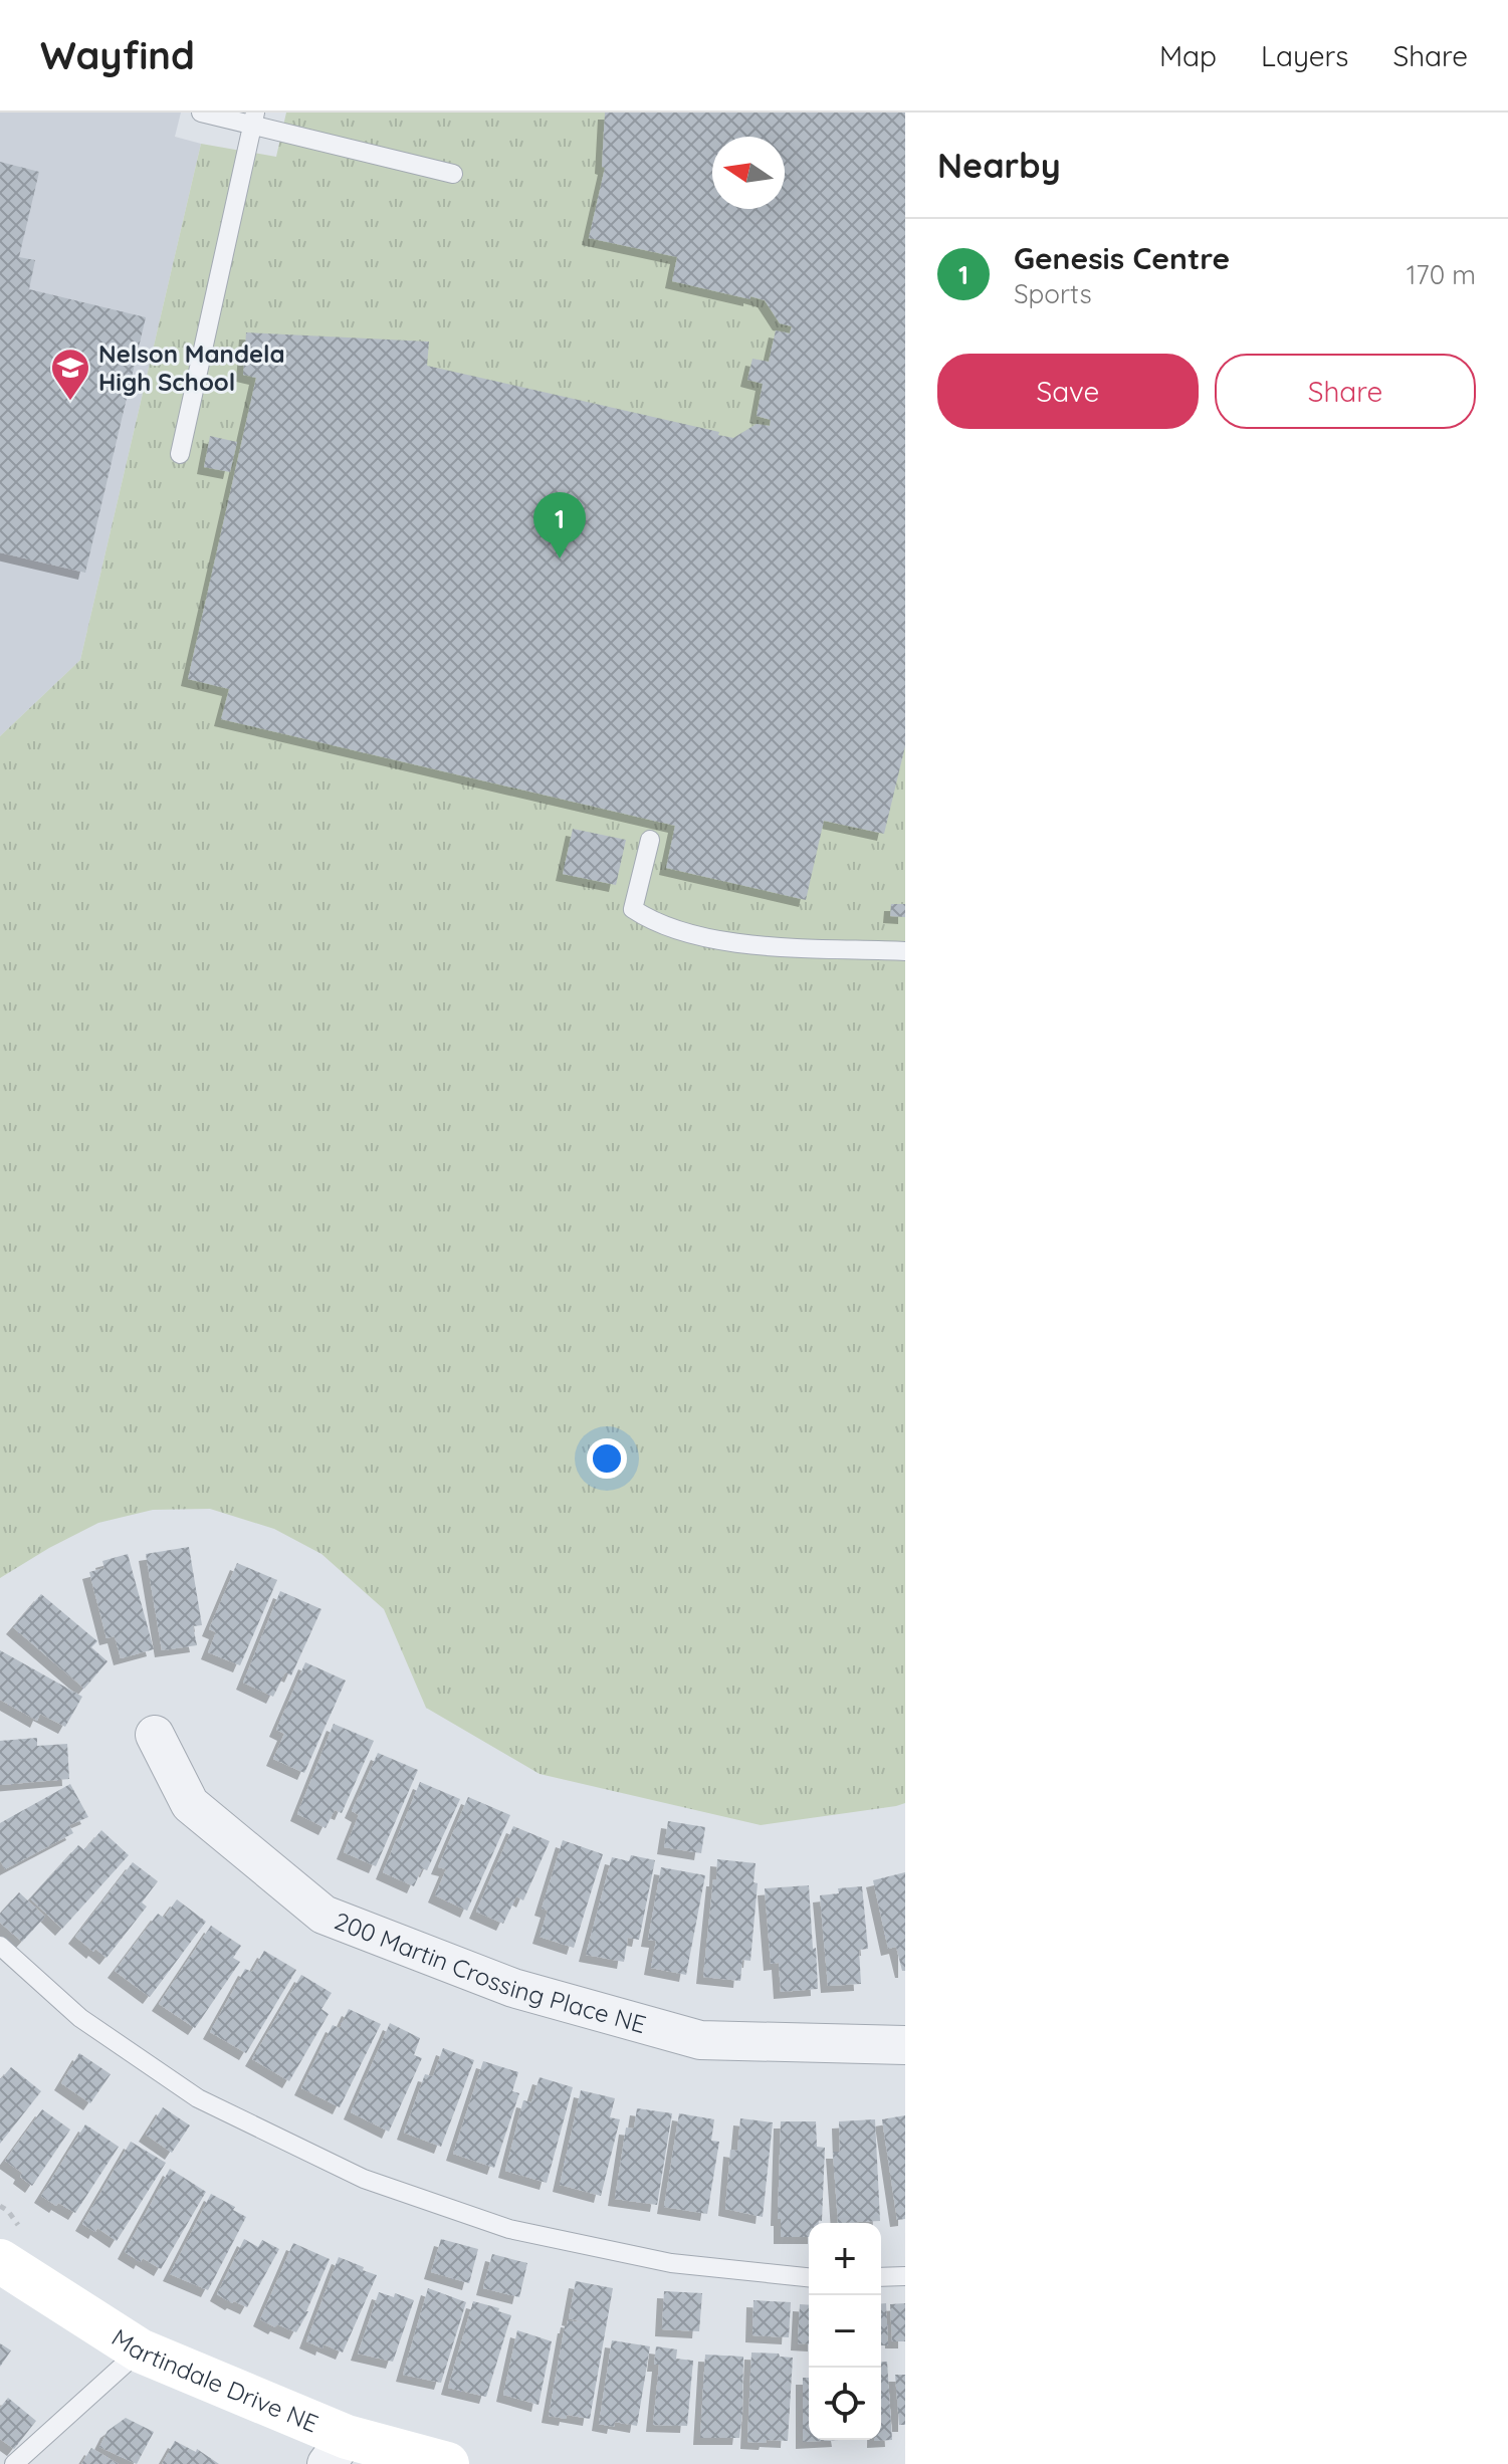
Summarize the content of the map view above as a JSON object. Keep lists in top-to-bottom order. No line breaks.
{"streets":{"street":["200 Martin Crossing Place NE","Martindale Drive NE"]},"places":{"school or university":["Nelson Mandela High School"]},"north":"left","page":{"header":"Wayfind","nav":["Map","Layers","Share"],"heading":"Nearby","list":[{"mark":"1","name":"Genesis Centre","note":"Sports","value":"170 m"}],"buttons":["Save","Share"],"pins":"1","map_buttons":["+","−"]}}
